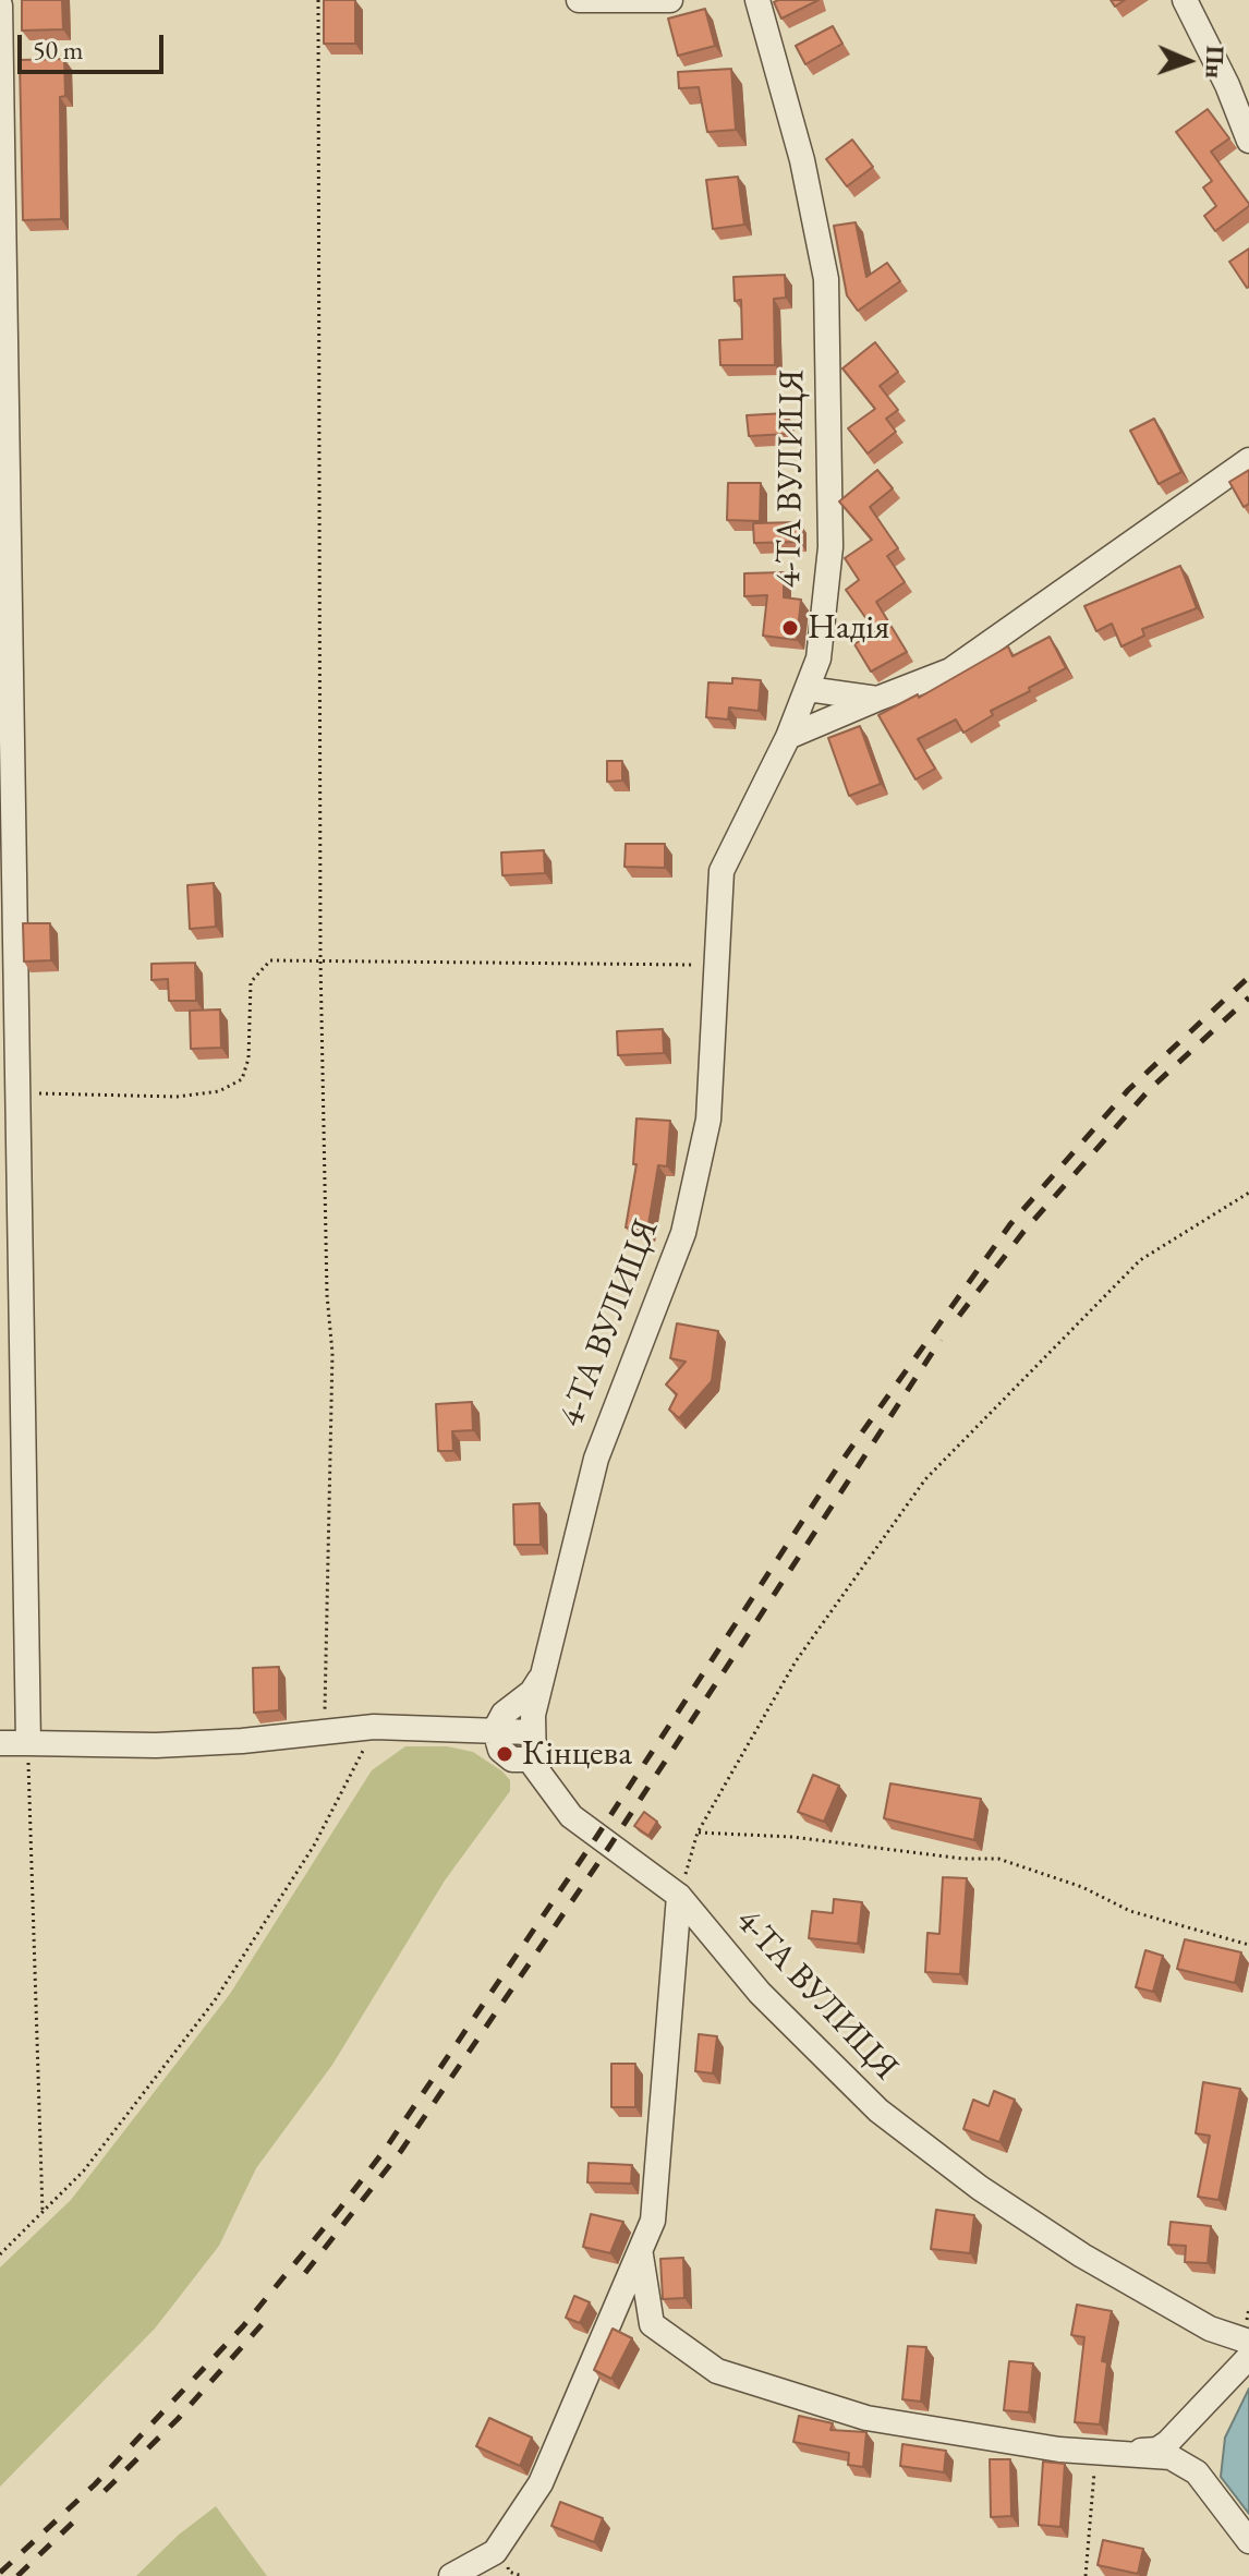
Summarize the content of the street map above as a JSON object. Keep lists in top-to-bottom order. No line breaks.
{"streets":{"street":["4-ТА ВУЛИЦЯ"]},"places":["Надія","Кінцева"],"scale_bar":"50 m","north":"right"}
